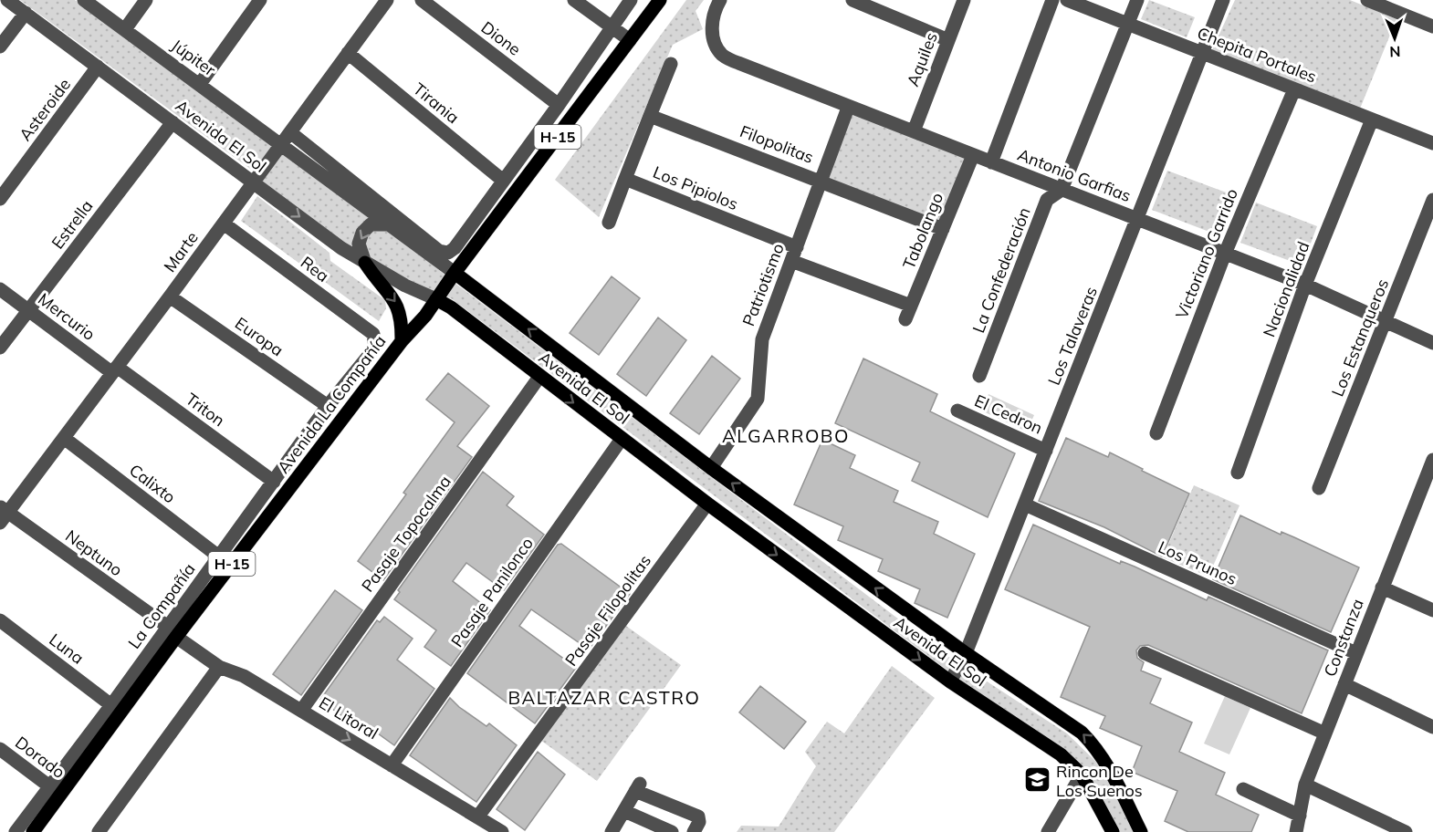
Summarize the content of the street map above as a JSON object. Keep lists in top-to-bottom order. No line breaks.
{"streets":{"main road":["Avenida El Sol","H-15","Avenida La Compañía"],"street":["Dione","Chepita Portales","Júpiter","Aquiles","Tirania","Asteroide","Filopolitas","Antonio Garfias","Los Pipiolos","Estrella","Tabolango","Marte","Victoriano Garrido","Rea","La Confederación","Patriotismo","Nacionalidad","Mercurio","Los Talaveras","Europa","Los Estanqueros","Triton","El Cedron","Calixto","Pasaje Topocalma","Neptuno","Los Prunos","Pasaje Panilonco","La Compañía","Pasaje Filopolitas","Constanza","Luna","El Litoral","Dorado"]},"crossings":[["Chepita Portales","Victoriano Garrido"],["Chepita Portales","La Confederación"],["Chepita Portales","Nacionalidad"],["Chepita Portales","Los Talaveras"],["Júpiter","Avenida El Sol"],["Júpiter","Marte"],["Aquiles","Antonio Garfias"],["Tirania","Marte"],["Asteroide","Avenida El Sol"],["Avenida El Sol","Estrella"],["Avenida El Sol","Marte"],["Avenida El Sol","Patriotismo"],["Avenida El Sol","Los Talaveras"],["Avenida El Sol","Avenida La Compañía"],["Avenida El Sol","Pasaje Topocalma"],["Avenida El Sol","Pasaje Panilonco"],["Avenida El Sol","Pasaje Filopolitas"],["Filopolitas","Tabolango"],["Filopolitas","Patriotismo"],["Antonio Garfias","Tabolango"],["Antonio Garfias","Victoriano Garrido"],["Antonio Garfias","La Confederación"],["Antonio Garfias","Patriotismo"],["Antonio Garfias","Nacionalidad"],["Antonio Garfias","Los Talaveras"],["Antonio Garfias","Los Estanqueros"],["Los Pipiolos","Patriotismo"],["Estrella","Mercurio"],["Marte","Rea"],["Marte","Mercurio"],["Marte","Europa"],["Marte","Triton"],["Marte","Calixto"],["Marte","Neptuno"],["Rea","La Compañía"],["Mercurio","Triton"],["Los Talaveras","El Cedron"],["Los Talaveras","Los Prunos"],["Europa","La Compañía"],["Avenida La Compañía","Neptuno"],["Avenida La Compañía","La Compañía"],["Avenida La Compañía","El Litoral"],["Avenida La Compañía","Dorado"],["Triton","La Compañía"],["Calixto","La Compañía"],["Pasaje Topocalma","El Litoral"],["Neptuno","La Compañía"],["Neptuno","El Litoral"],["Los Prunos","Constanza"],["Pasaje Panilonco","El Litoral"],["La Compañía","Luna"],["La Compañía","El Litoral"],["La Compañía","Dorado"],["Pasaje Filopolitas","El Litoral"]],"districts":["ALGARROBO","BALTAZAR CASTRO"],"places":{"school or university":["Rincon De Los Suenos"]},"north":"bottom"}
